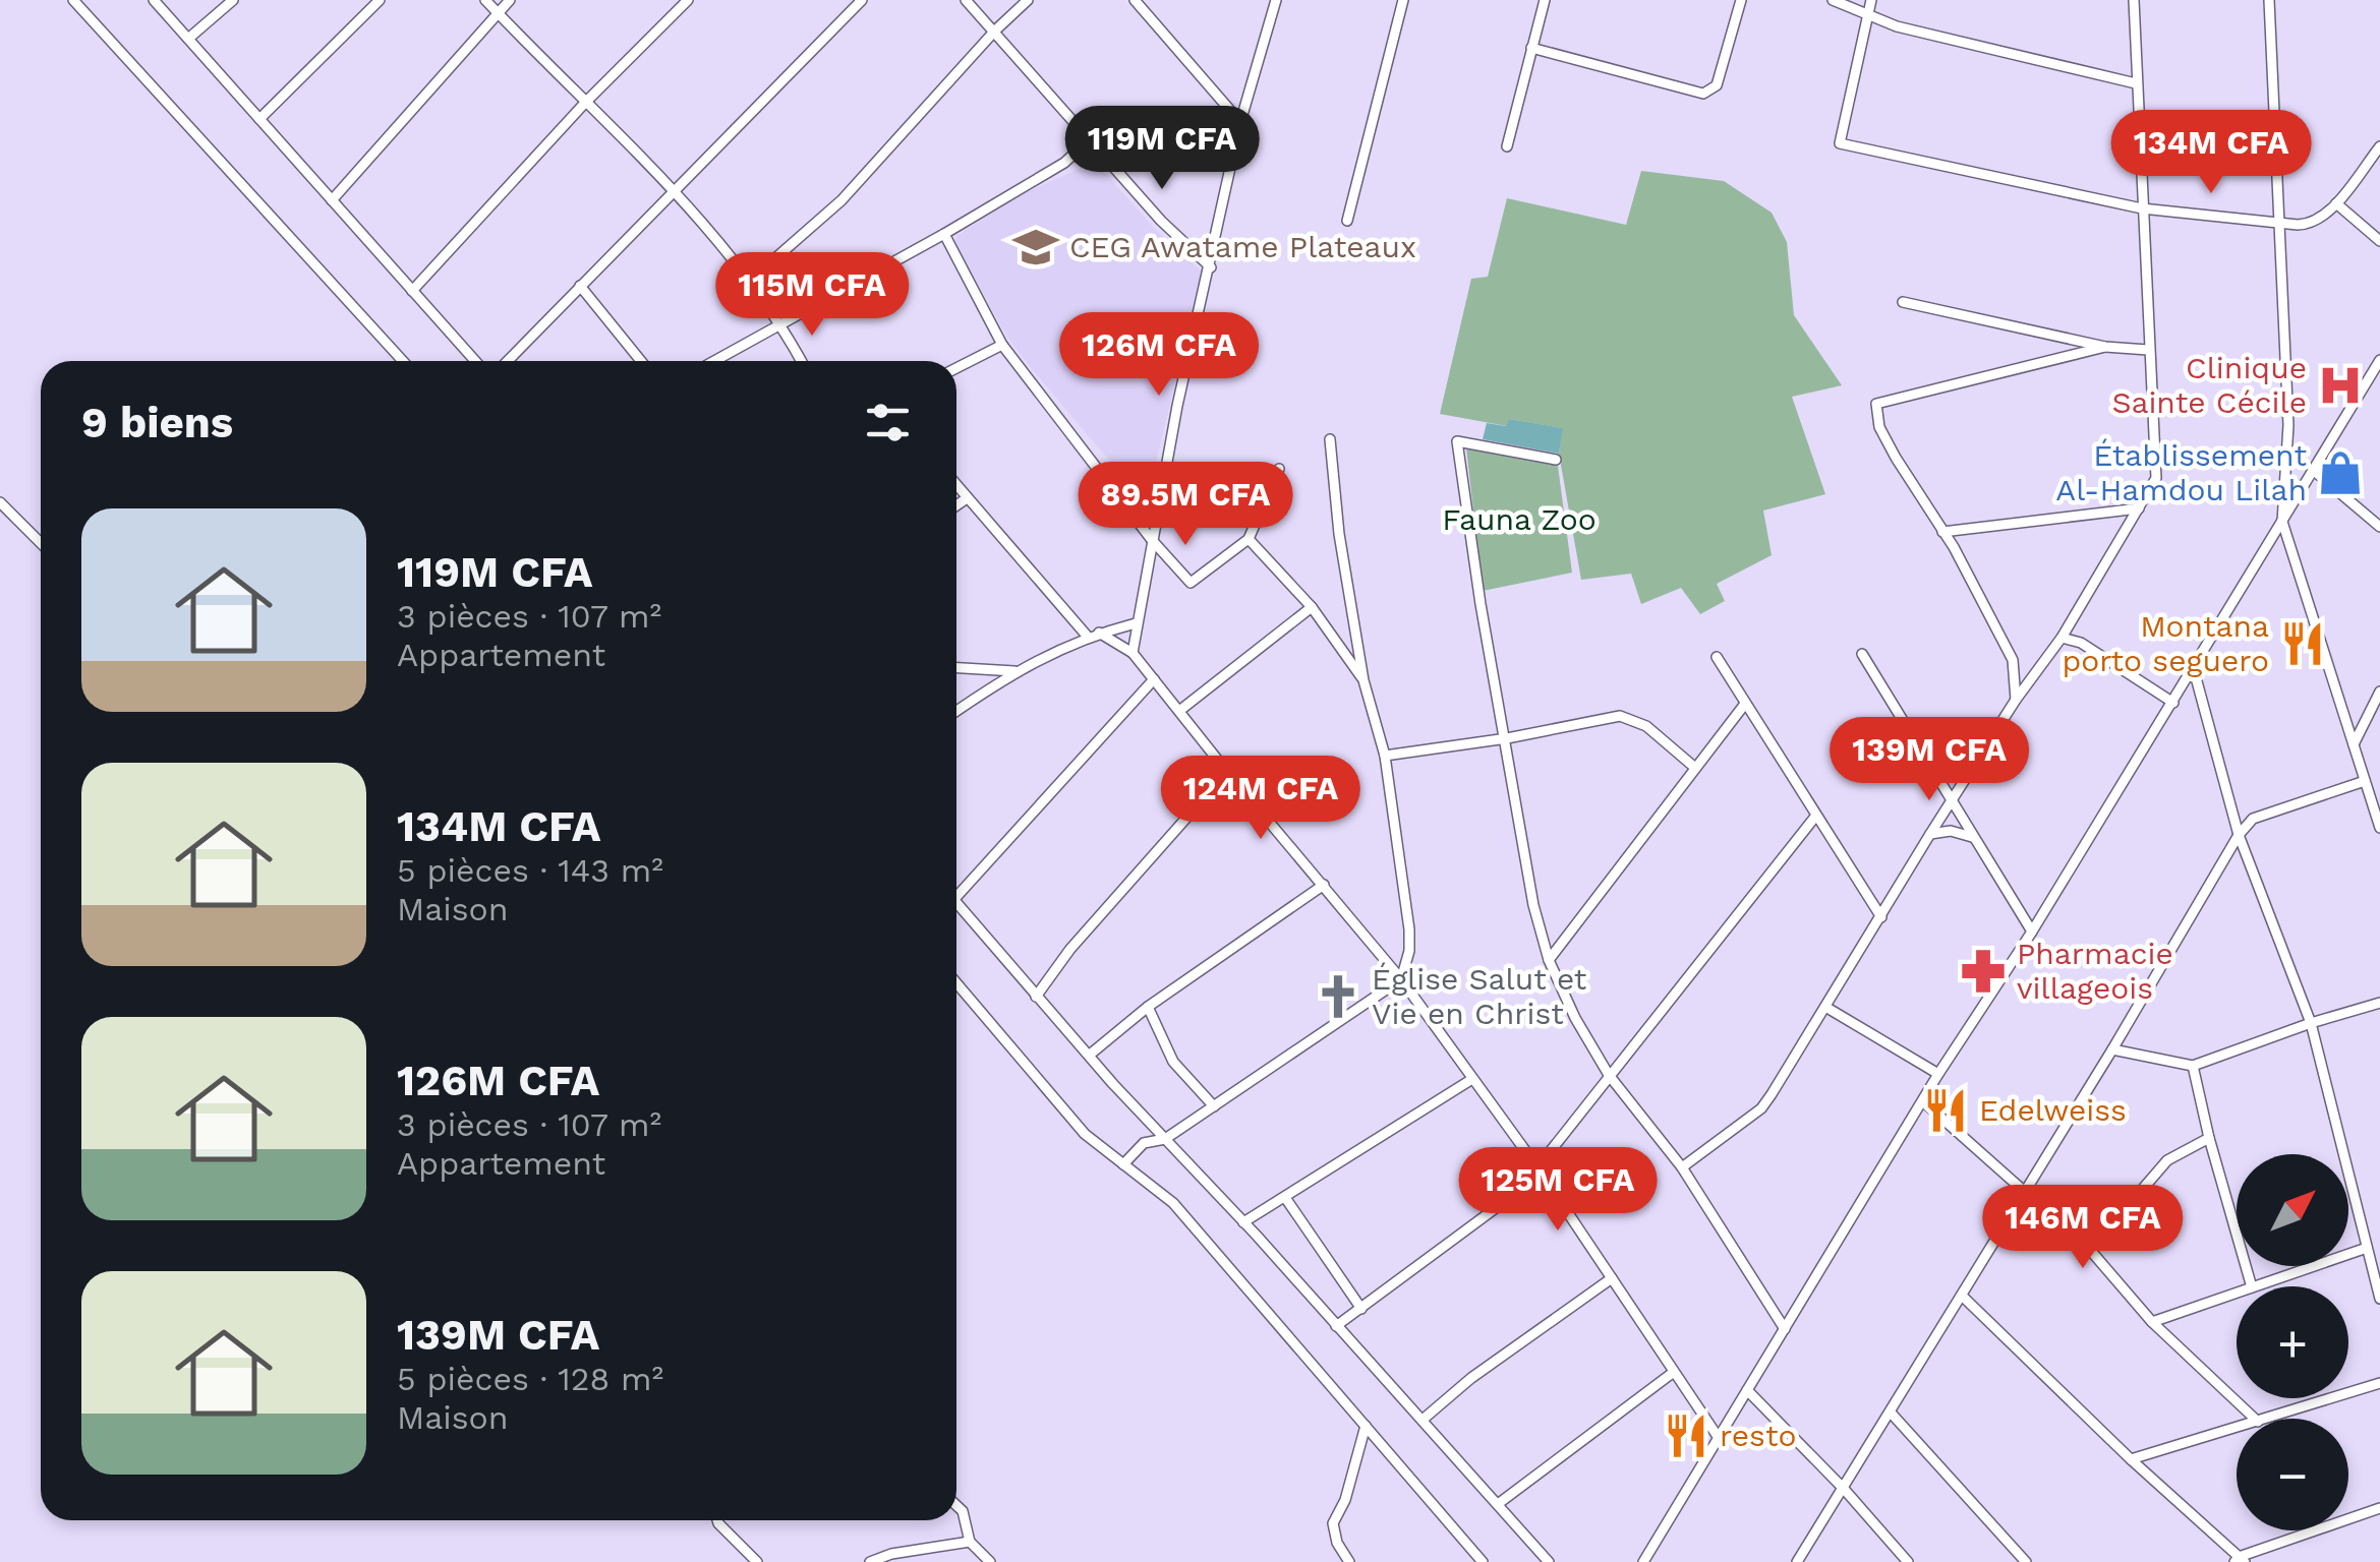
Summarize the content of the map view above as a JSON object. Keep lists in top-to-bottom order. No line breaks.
{"parks":["Fauna Zoo"],"places":{"school or university":["CEG Awatame Plateaux"],"hospital":["Clinique Sainte Cécile"],"shop":["Établissement Al-Hamdou Lilah"],"restaurant":["Montana porto seguero","Edelweiss","resto"],"pharmacy":["Pharmacie villageois"],"church":["Église Salut et Vie en Christ"]},"north":"top right","page":{"price":["119M CFA","134M CFA","115M CFA","126M CFA","89.5M CFA","139M CFA","124M CFA","125M CFA","146M CFA"],"heading":"9 biens","list":[{"name":"119M CFA","note":"3 pièces · 107 m² · Appartement"},{"name":"134M CFA","note":"5 pièces · 143 m² · Maison"},{"name":"126M CFA","note":"3 pièces · 107 m² · Appartement"},{"name":"139M CFA","note":"5 pièces · 128 m² · Maison"}],"map_buttons":["+","−"]}}
